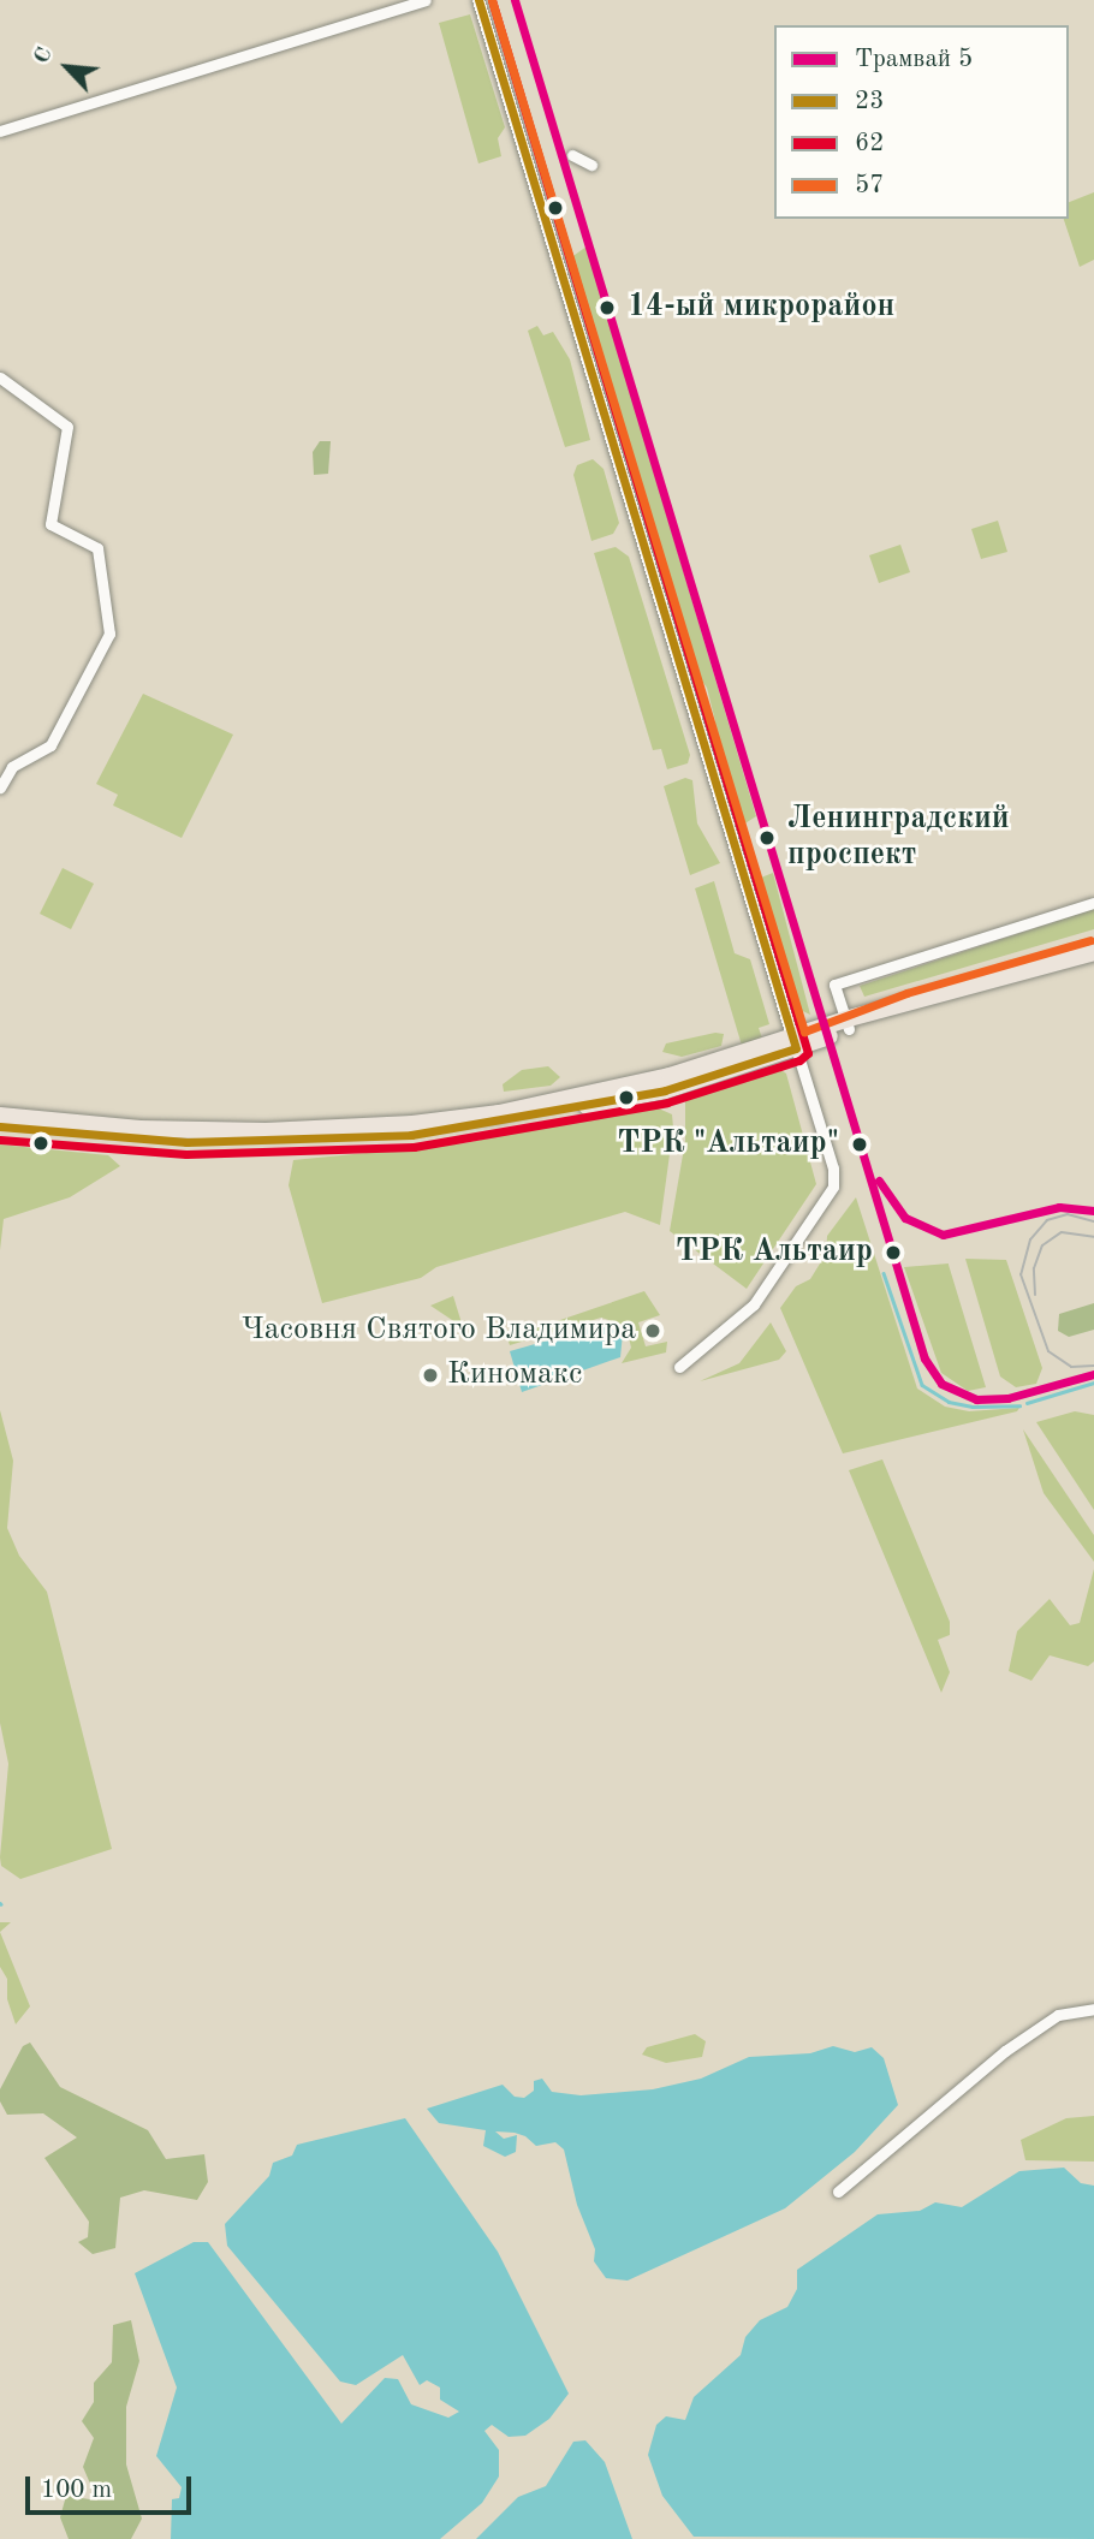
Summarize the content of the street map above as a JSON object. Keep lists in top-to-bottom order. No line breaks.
{"places":["14-ый микрорайон","Ленинградский проспект","ТРК \"Альтаир\"","ТРК Альтаир","Часовня Святого Владимира","Киномакс"],"lines":["tram line 5","transit line 23","transit line 62","transit line 57"],"legend":["Трамвай 5","23","62","57"],"scale_bar":"100 m","north":"top left"}
